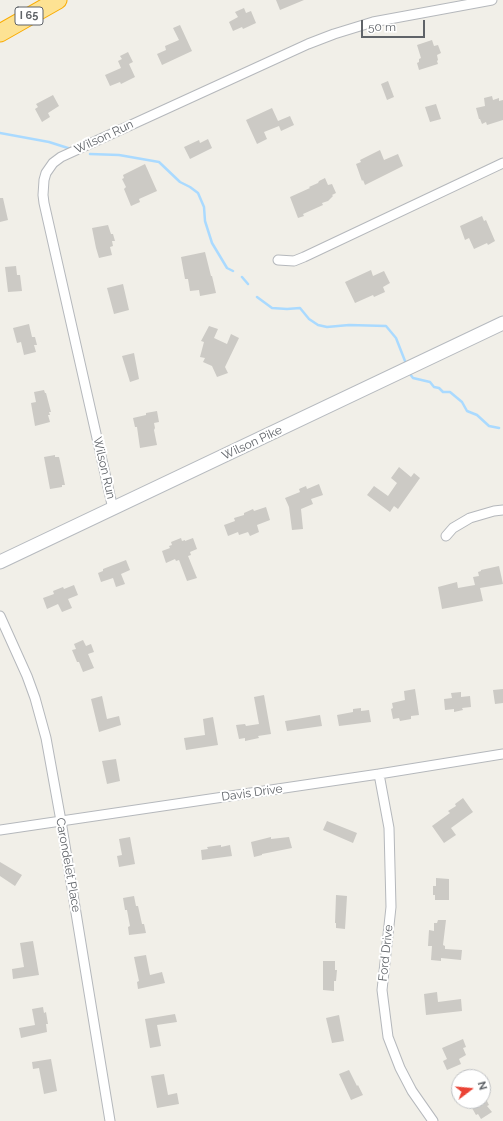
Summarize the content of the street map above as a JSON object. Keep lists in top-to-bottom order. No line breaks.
{"streets":{"highway":["I 65"],"main road":["Wilson Pike"],"street":["Wilson Run","Davis Drive","Carondelet Place","Ford Drive"]},"crossings":[["Wilson Run","Wilson Pike"],["Davis Drive","Carondelet Place"],["Davis Drive","Ford Drive"]],"scale_bar":"50 m","north":"right"}
